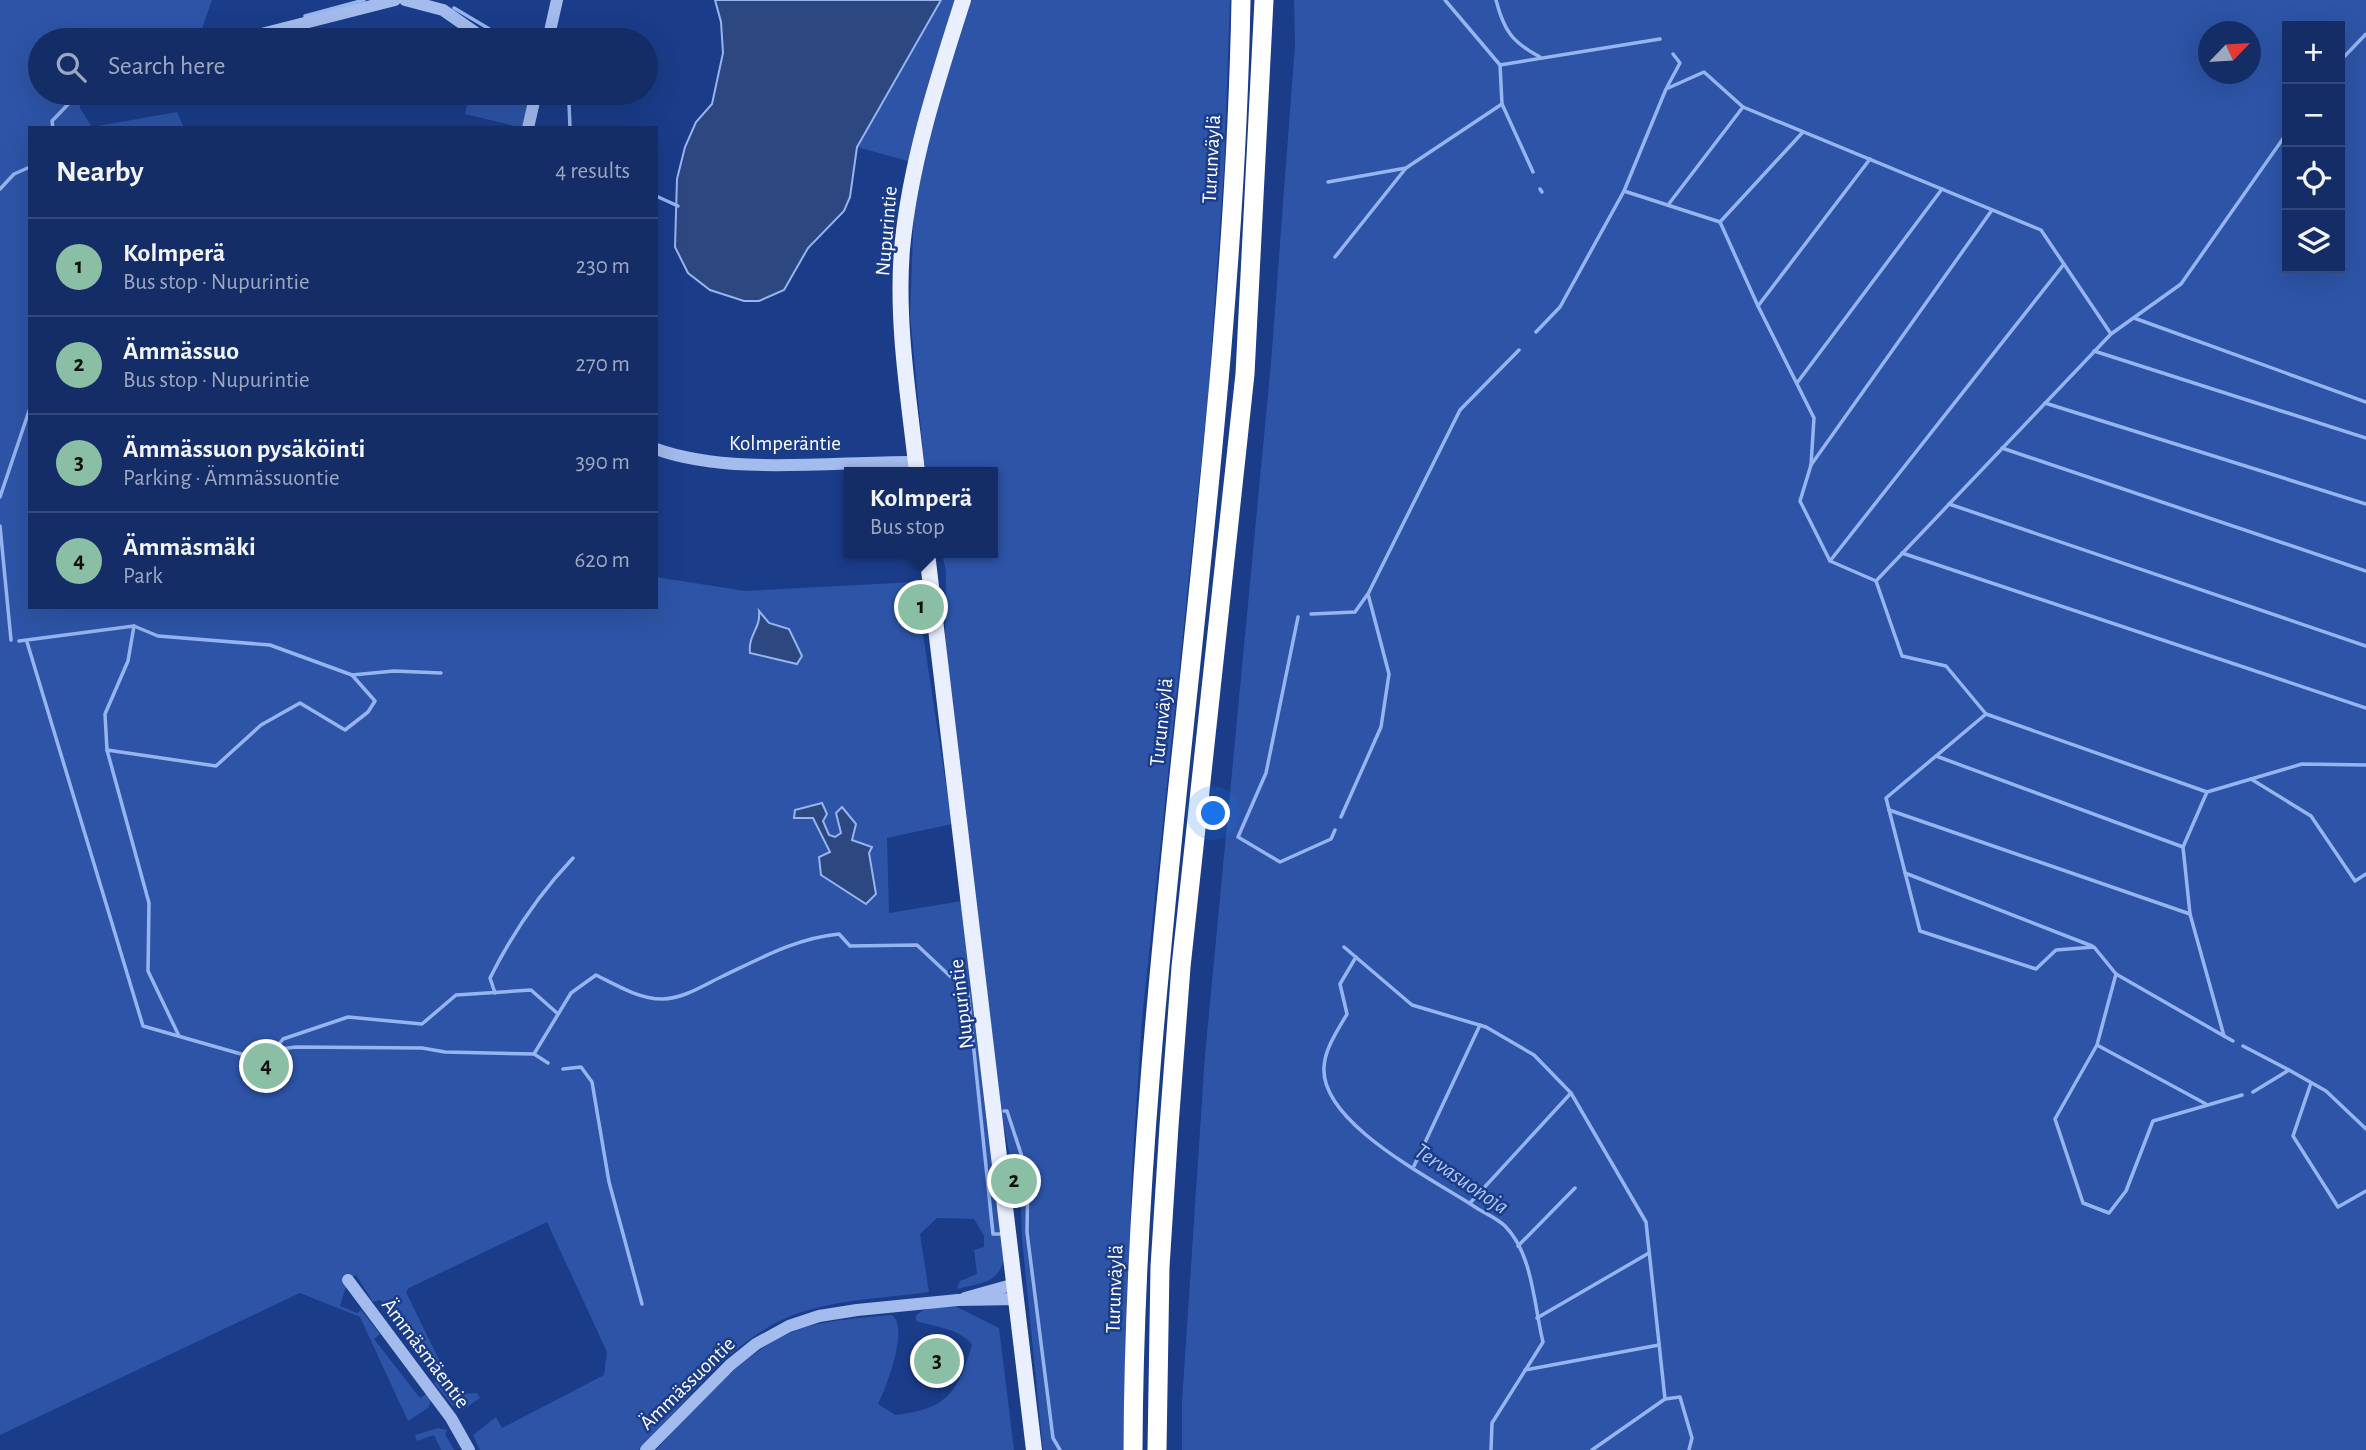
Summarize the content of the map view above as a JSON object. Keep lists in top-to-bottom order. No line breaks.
{"streets":{"highway":["Turunväylä"],"main road":["Nupurintie"],"street":["Kolmperäntie","Ämmäsmäentie","Ämmässuontie"]},"crossings":[["Nupurintie","Kolmperäntie"],["Nupurintie","Ämmässuontie"]],"water":["Tervasuonoja"],"north":"top right","page":{"map_buttons":["+","−"],"search":"Search here","heading":["Nearby","4 results"],"list":[{"mark":"1","name":"Kolmperä","note":"Bus stop · Nupurintie","value":"230 m"},{"mark":"2","name":"Ämmässuo","note":"Bus stop · Nupurintie","value":"270 m"},{"mark":"3","name":"Ämmässuon pysäköinti","note":"Parking · Ämmässuontie","value":"390 m"},{"mark":"4","name":"Ämmäsmäki","note":"Park","value":"620 m"}],"popup":["Kolmperä","Bus stop"],"pins":["1","4","2","3"]}}
